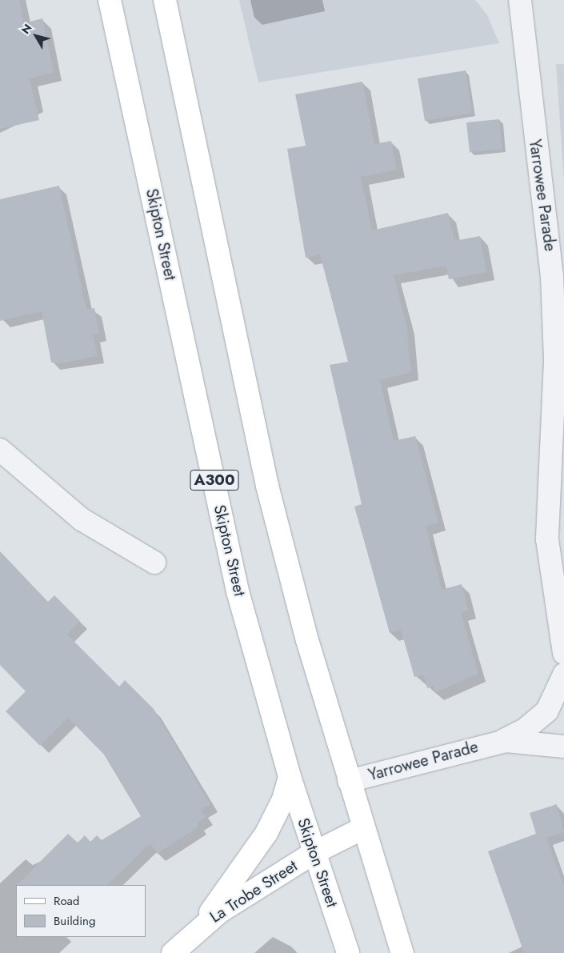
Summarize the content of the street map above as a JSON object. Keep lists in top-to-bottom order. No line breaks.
{"streets":{"main road":["Skipton Street","A300","La Trobe Street"],"street":["Yarrowee Parade"]},"crossings":[["Yarrowee Parade","A300"],["Skipton Street","La Trobe Street"],["A300","La Trobe Street"]],"legend":["Road","Building"],"north":"top left"}
